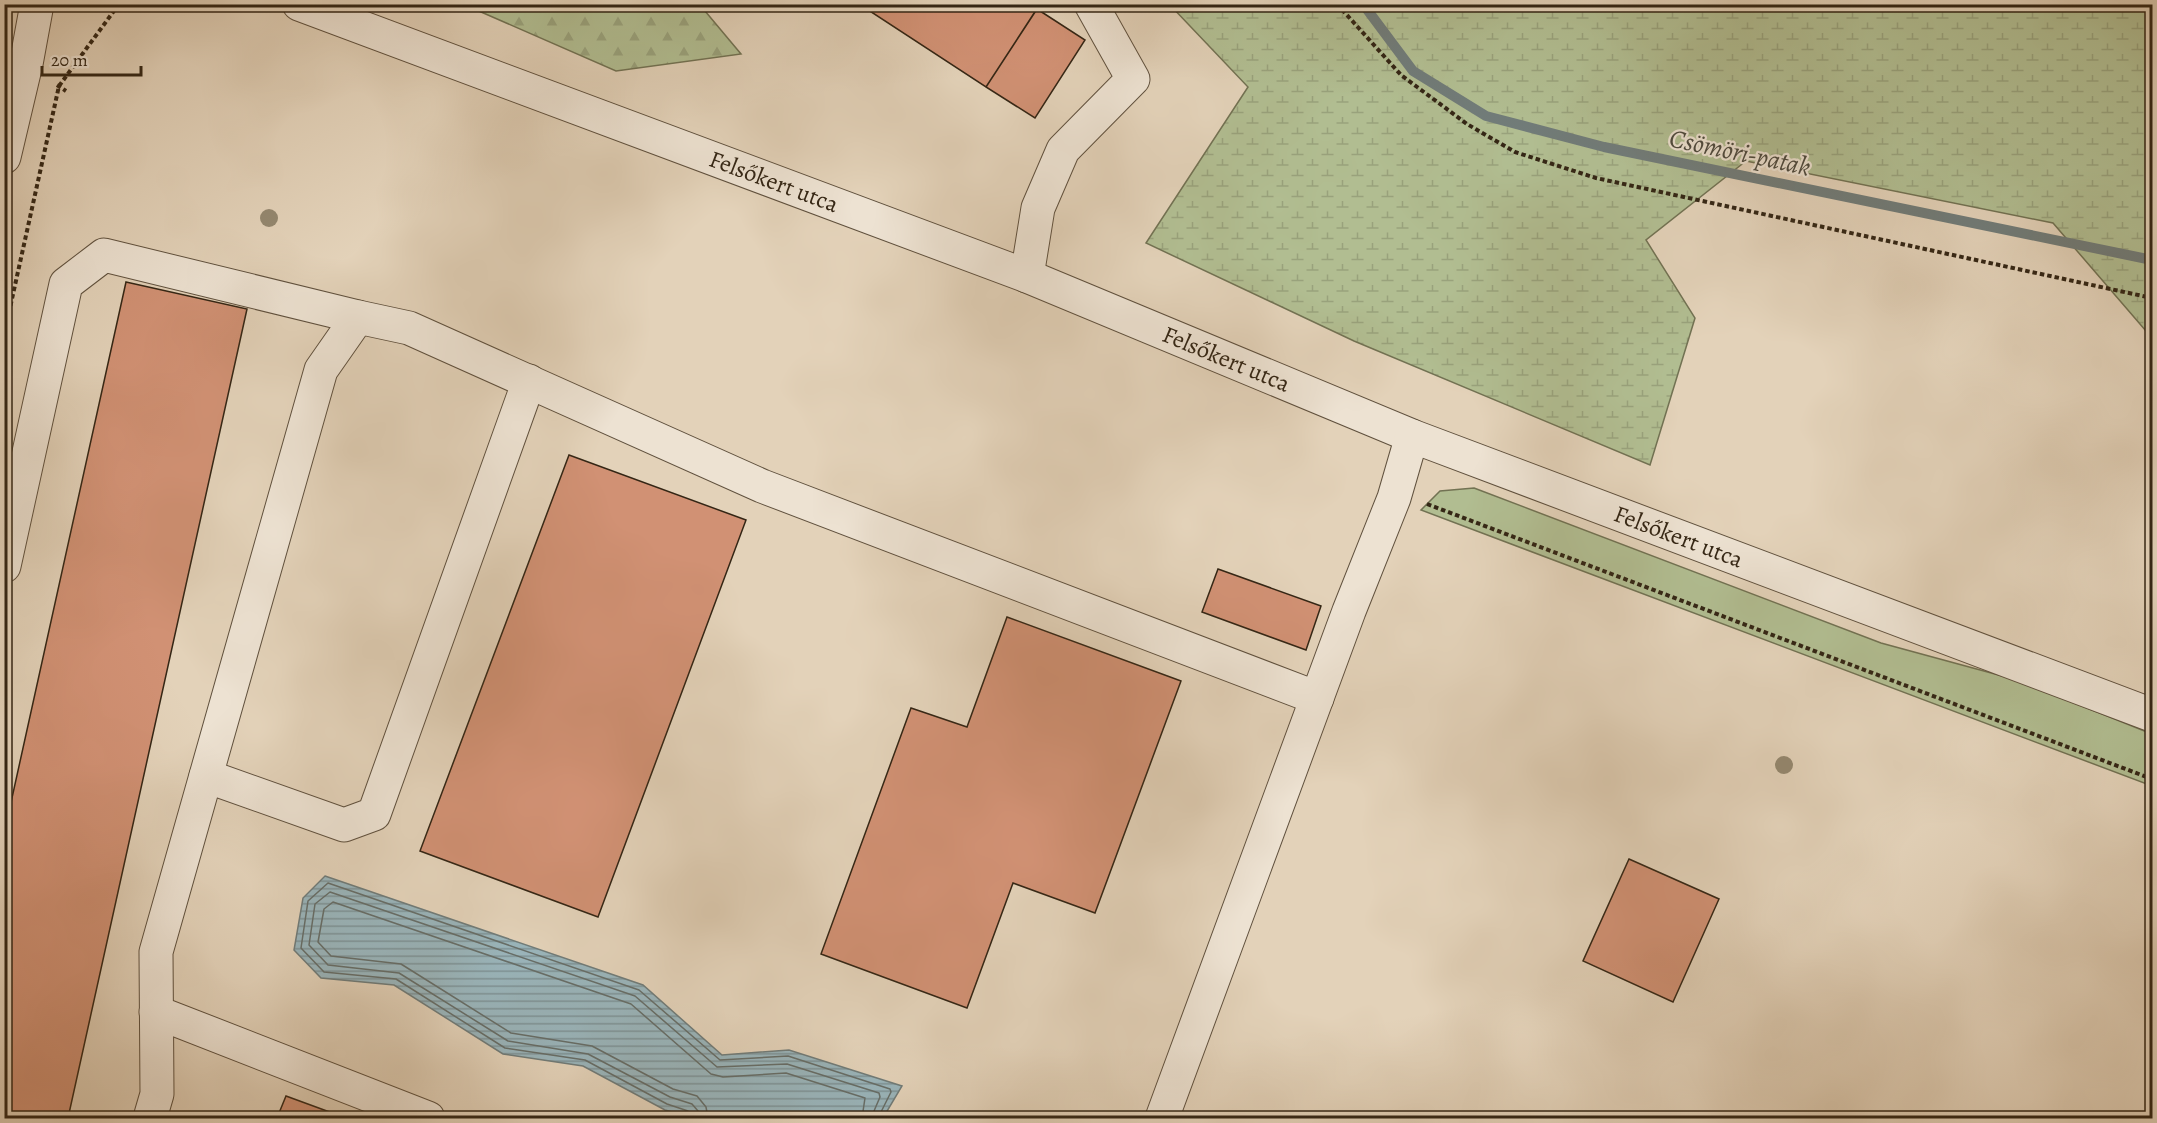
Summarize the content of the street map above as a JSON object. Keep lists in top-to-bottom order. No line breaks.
{"streets":{"street":["Felsőkert utca"]},"water":["Csömöri-patak"],"scale_bar":"20 m"}
